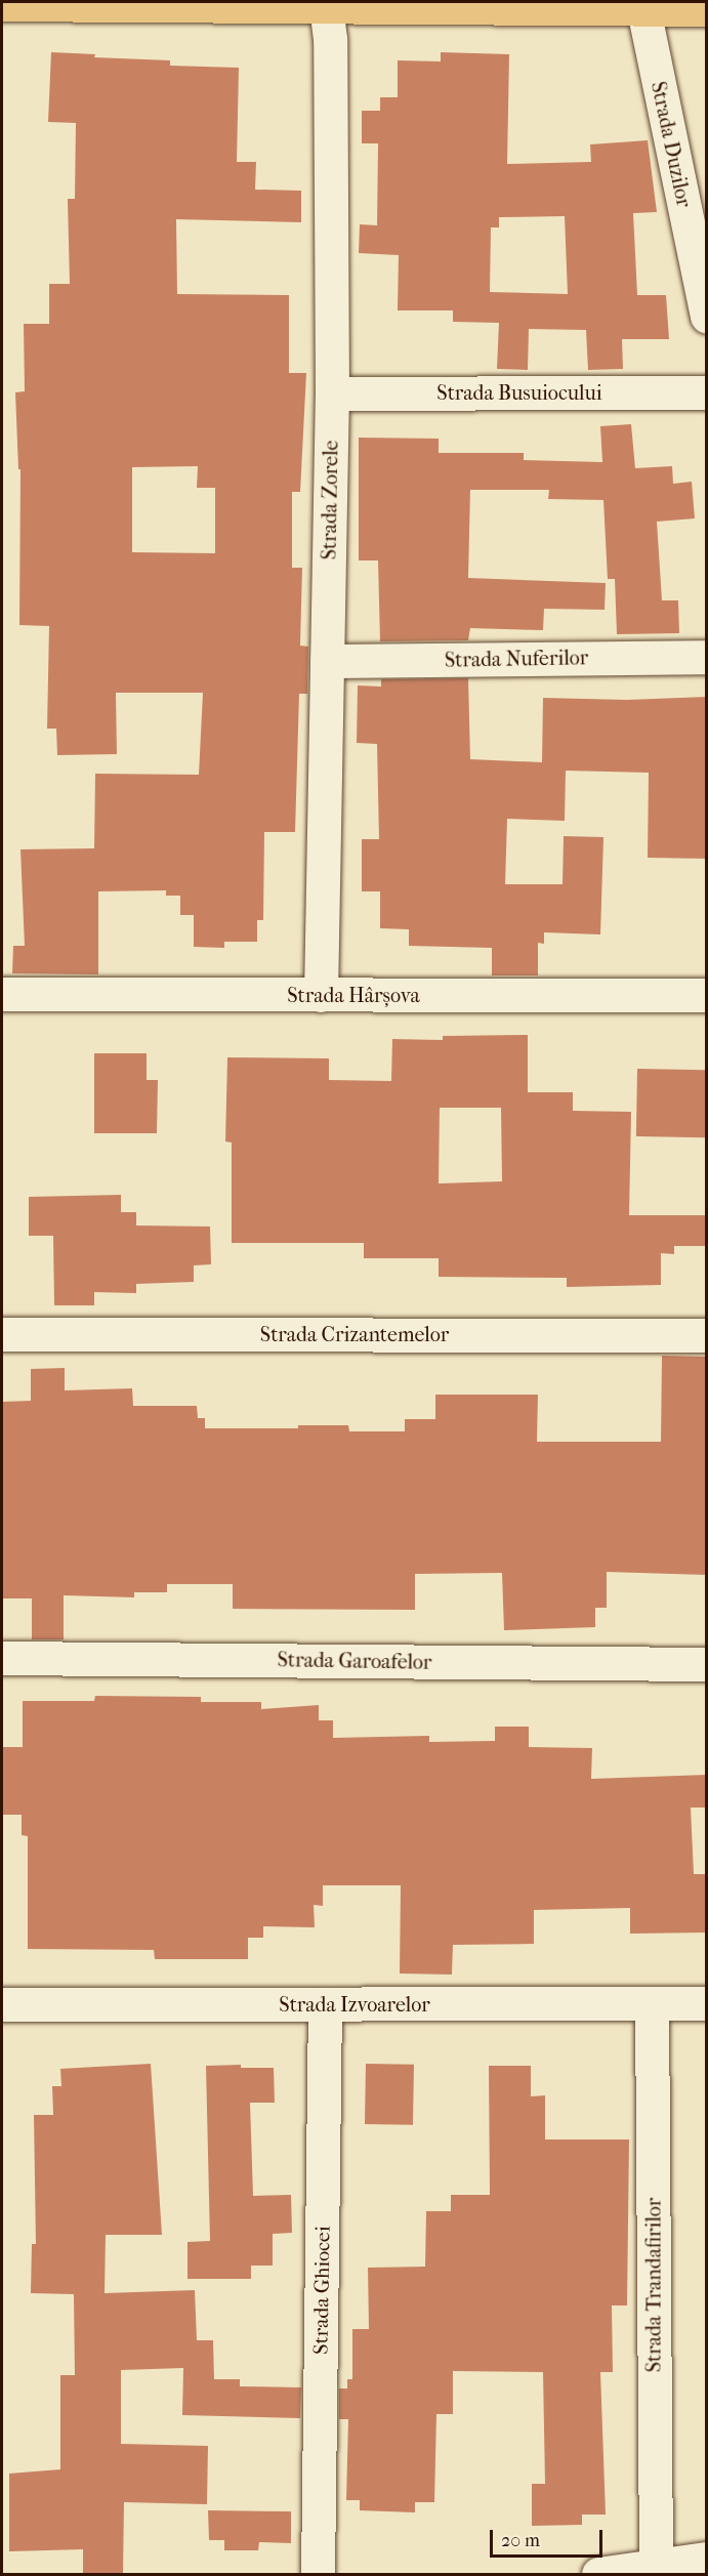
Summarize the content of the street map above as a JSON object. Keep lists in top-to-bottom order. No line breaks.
{"streets":{"street":["Strada Duzilor","Strada Busuiocului","Strada Zorele","Strada Nuferilor","Strada Hârșova","Strada Crizantemelor","Strada Garoafelor","Strada Izvoarelor","Strada Trandafirilor","Strada Ghiocei"]},"crossings":[["Strada Busuiocului","Strada Zorele"],["Strada Zorele","Strada Nuferilor"],["Strada Zorele","Strada Hârșova"],["Strada Izvoarelor","Strada Trandafirilor"],["Strada Izvoarelor","Strada Ghiocei"]],"scale_bar":"20 m"}
